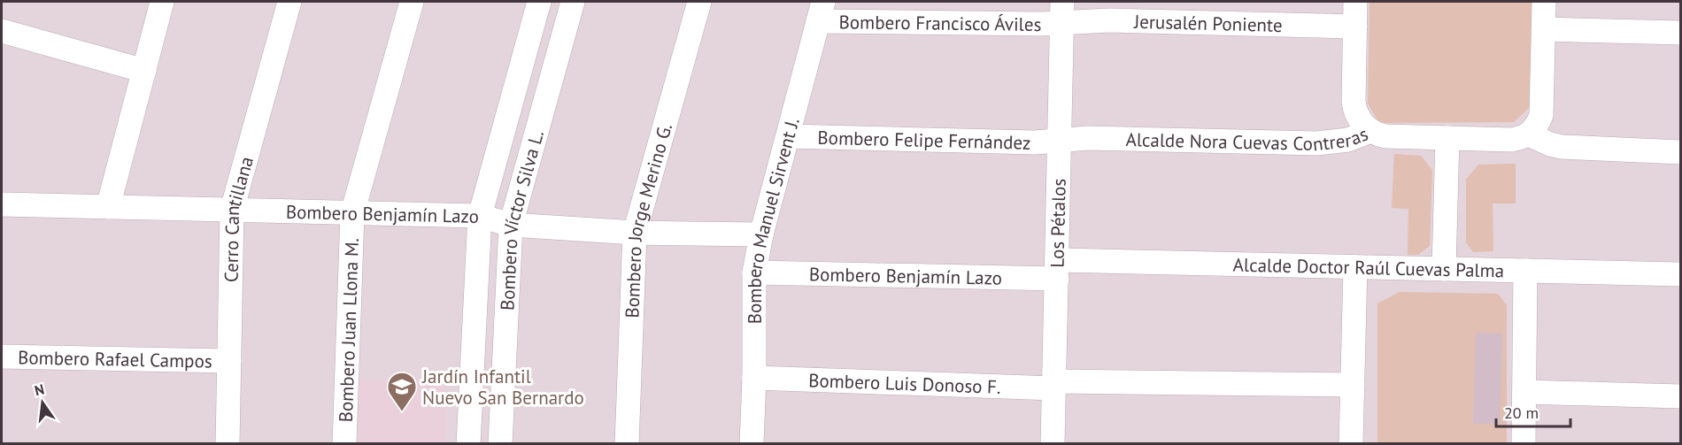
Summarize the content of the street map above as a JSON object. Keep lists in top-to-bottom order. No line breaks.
{"streets":{"street":["Bombero Francisco Áviles","Jerusalén Poniente","Alcalde Nora Cuevas Contreras","Bombero Felipe Fernández","Bombero Benjamín Lazo","Cerro Cantillana","Bombero Víctor Silva L.","Bombero Jorge Merino G.","Bombero Manuel Sirvent J.","Los Pétalos","Alcalde Doctor Raúl Cuevas Palma","Bombero Juan Llona M.","Bombero Rafael Campos","Bombero Luis Donoso F."]},"crossings":[["Bombero Francisco Áviles","Jerusalén Poniente"],["Bombero Francisco Áviles","Bombero Manuel Sirvent J."],["Bombero Francisco Áviles","Los Pétalos"],["Jerusalén Poniente","Los Pétalos"],["Alcalde Nora Cuevas Contreras","Bombero Felipe Fernández"],["Alcalde Nora Cuevas Contreras","Los Pétalos"],["Bombero Felipe Fernández","Bombero Manuel Sirvent J."],["Bombero Felipe Fernández","Los Pétalos"],["Bombero Benjamín Lazo","Cerro Cantillana"],["Bombero Benjamín Lazo","Bombero Víctor Silva L."],["Bombero Benjamín Lazo","Bombero Jorge Merino G."],["Bombero Benjamín Lazo","Bombero Manuel Sirvent J."],["Bombero Benjamín Lazo","Los Pétalos"],["Bombero Benjamín Lazo","Alcalde Doctor Raúl Cuevas Palma"],["Bombero Benjamín Lazo","Bombero Juan Llona M."],["Cerro Cantillana","Bombero Rafael Campos"],["Bombero Manuel Sirvent J.","Bombero Luis Donoso F."],["Los Pétalos","Alcalde Doctor Raúl Cuevas Palma"],["Los Pétalos","Bombero Luis Donoso F."]],"places":{"school or university":["Jardín Infantil Nuevo San Bernardo"]},"scale_bar":"20 m","north":"top"}
